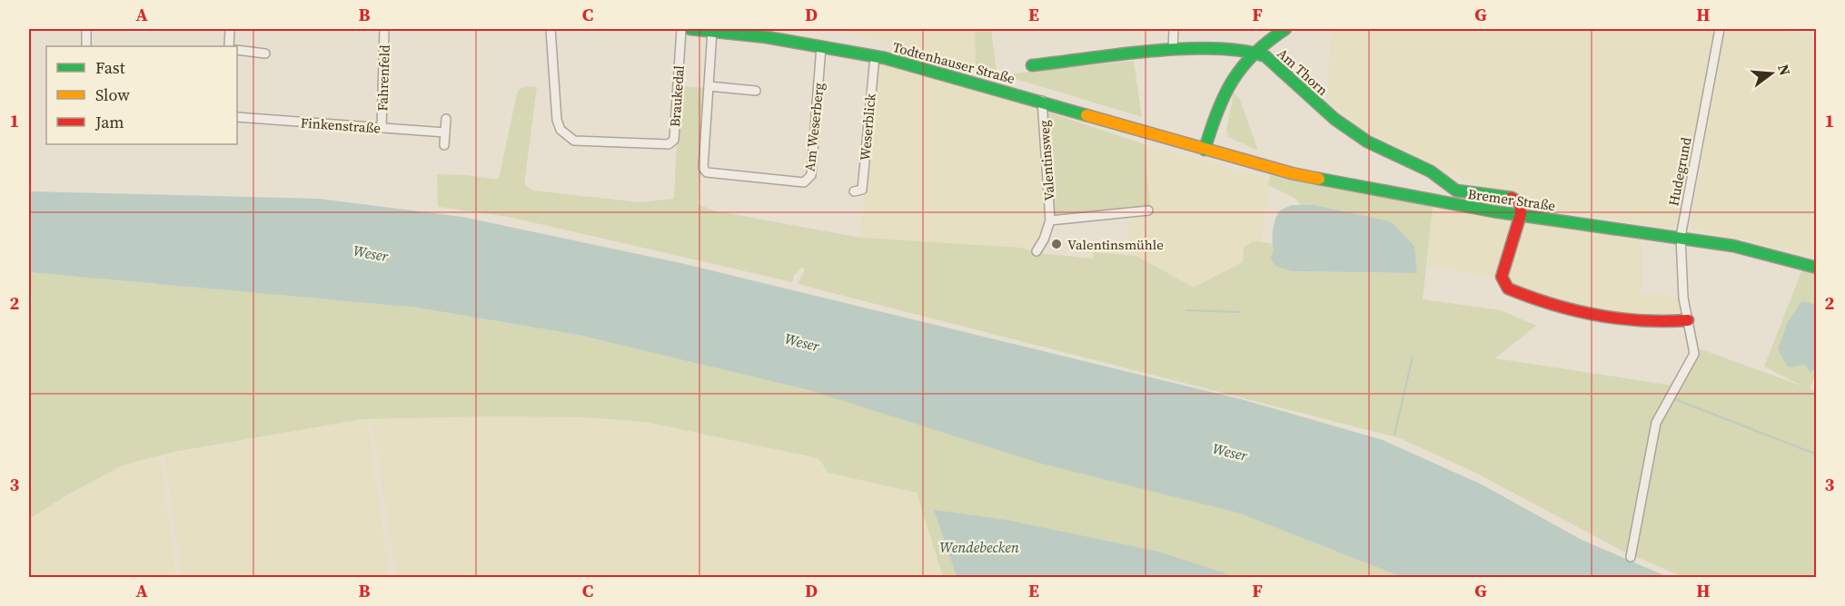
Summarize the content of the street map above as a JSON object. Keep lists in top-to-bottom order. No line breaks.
{"streets":{"main road":["Todtenhauser Straße","Am Thorn","Bremer Straße"],"street":["Fahrenfeld","Braukedal","Finkenstraße","Am Weserberg","Weserblick","Valentinsweg","Hudegrund"]},"crossings":[["Todtenhauser Straße","Am Weserberg"],["Todtenhauser Straße","Weserblick"],["Todtenhauser Straße","Valentinsweg"],["Todtenhauser Straße","Bremer Straße"],["Am Thorn","Bremer Straße"],["Fahrenfeld","Finkenstraße"],["Hudegrund","Bremer Straße"]],"water":["Weser","Wendebecken"],"places":["Valentinsmühle"],"legend":["Fast","Slow","Jam"],"north":"right","grid":{"columns":["A","B","C","D","E","F","G","H"],"rows":["1","2","3"]}}
